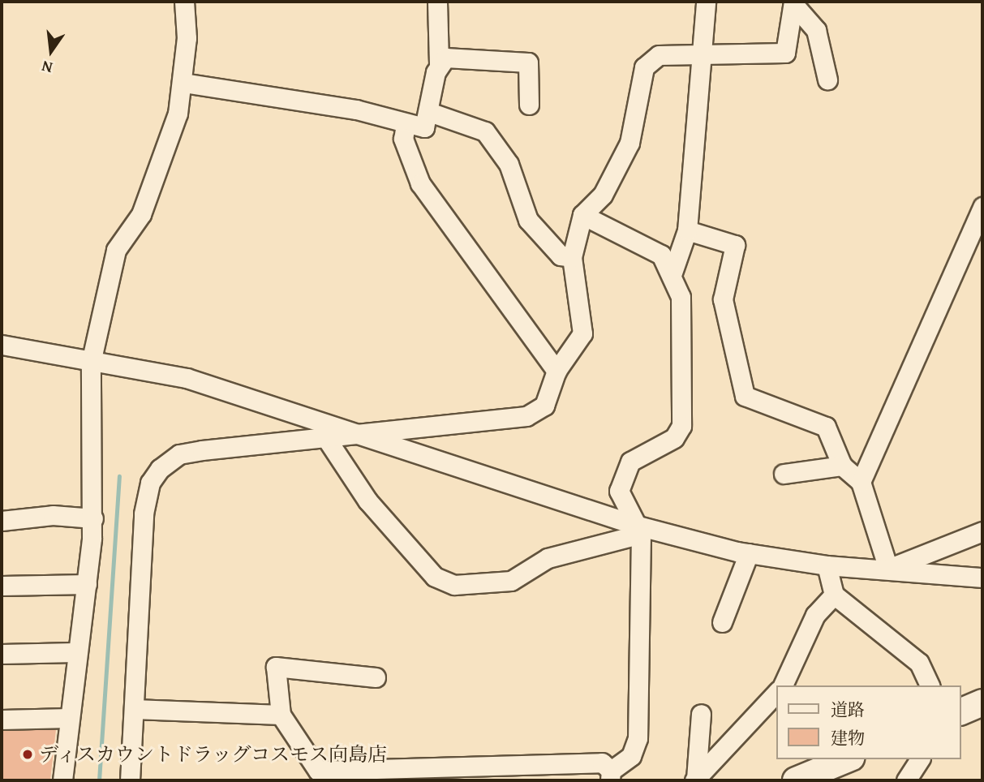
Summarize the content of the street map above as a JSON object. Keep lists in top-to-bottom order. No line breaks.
{"places":["ディスカウントドラッグコスモス向島店"],"legend":["道路","建物"],"north":"bottom"}
